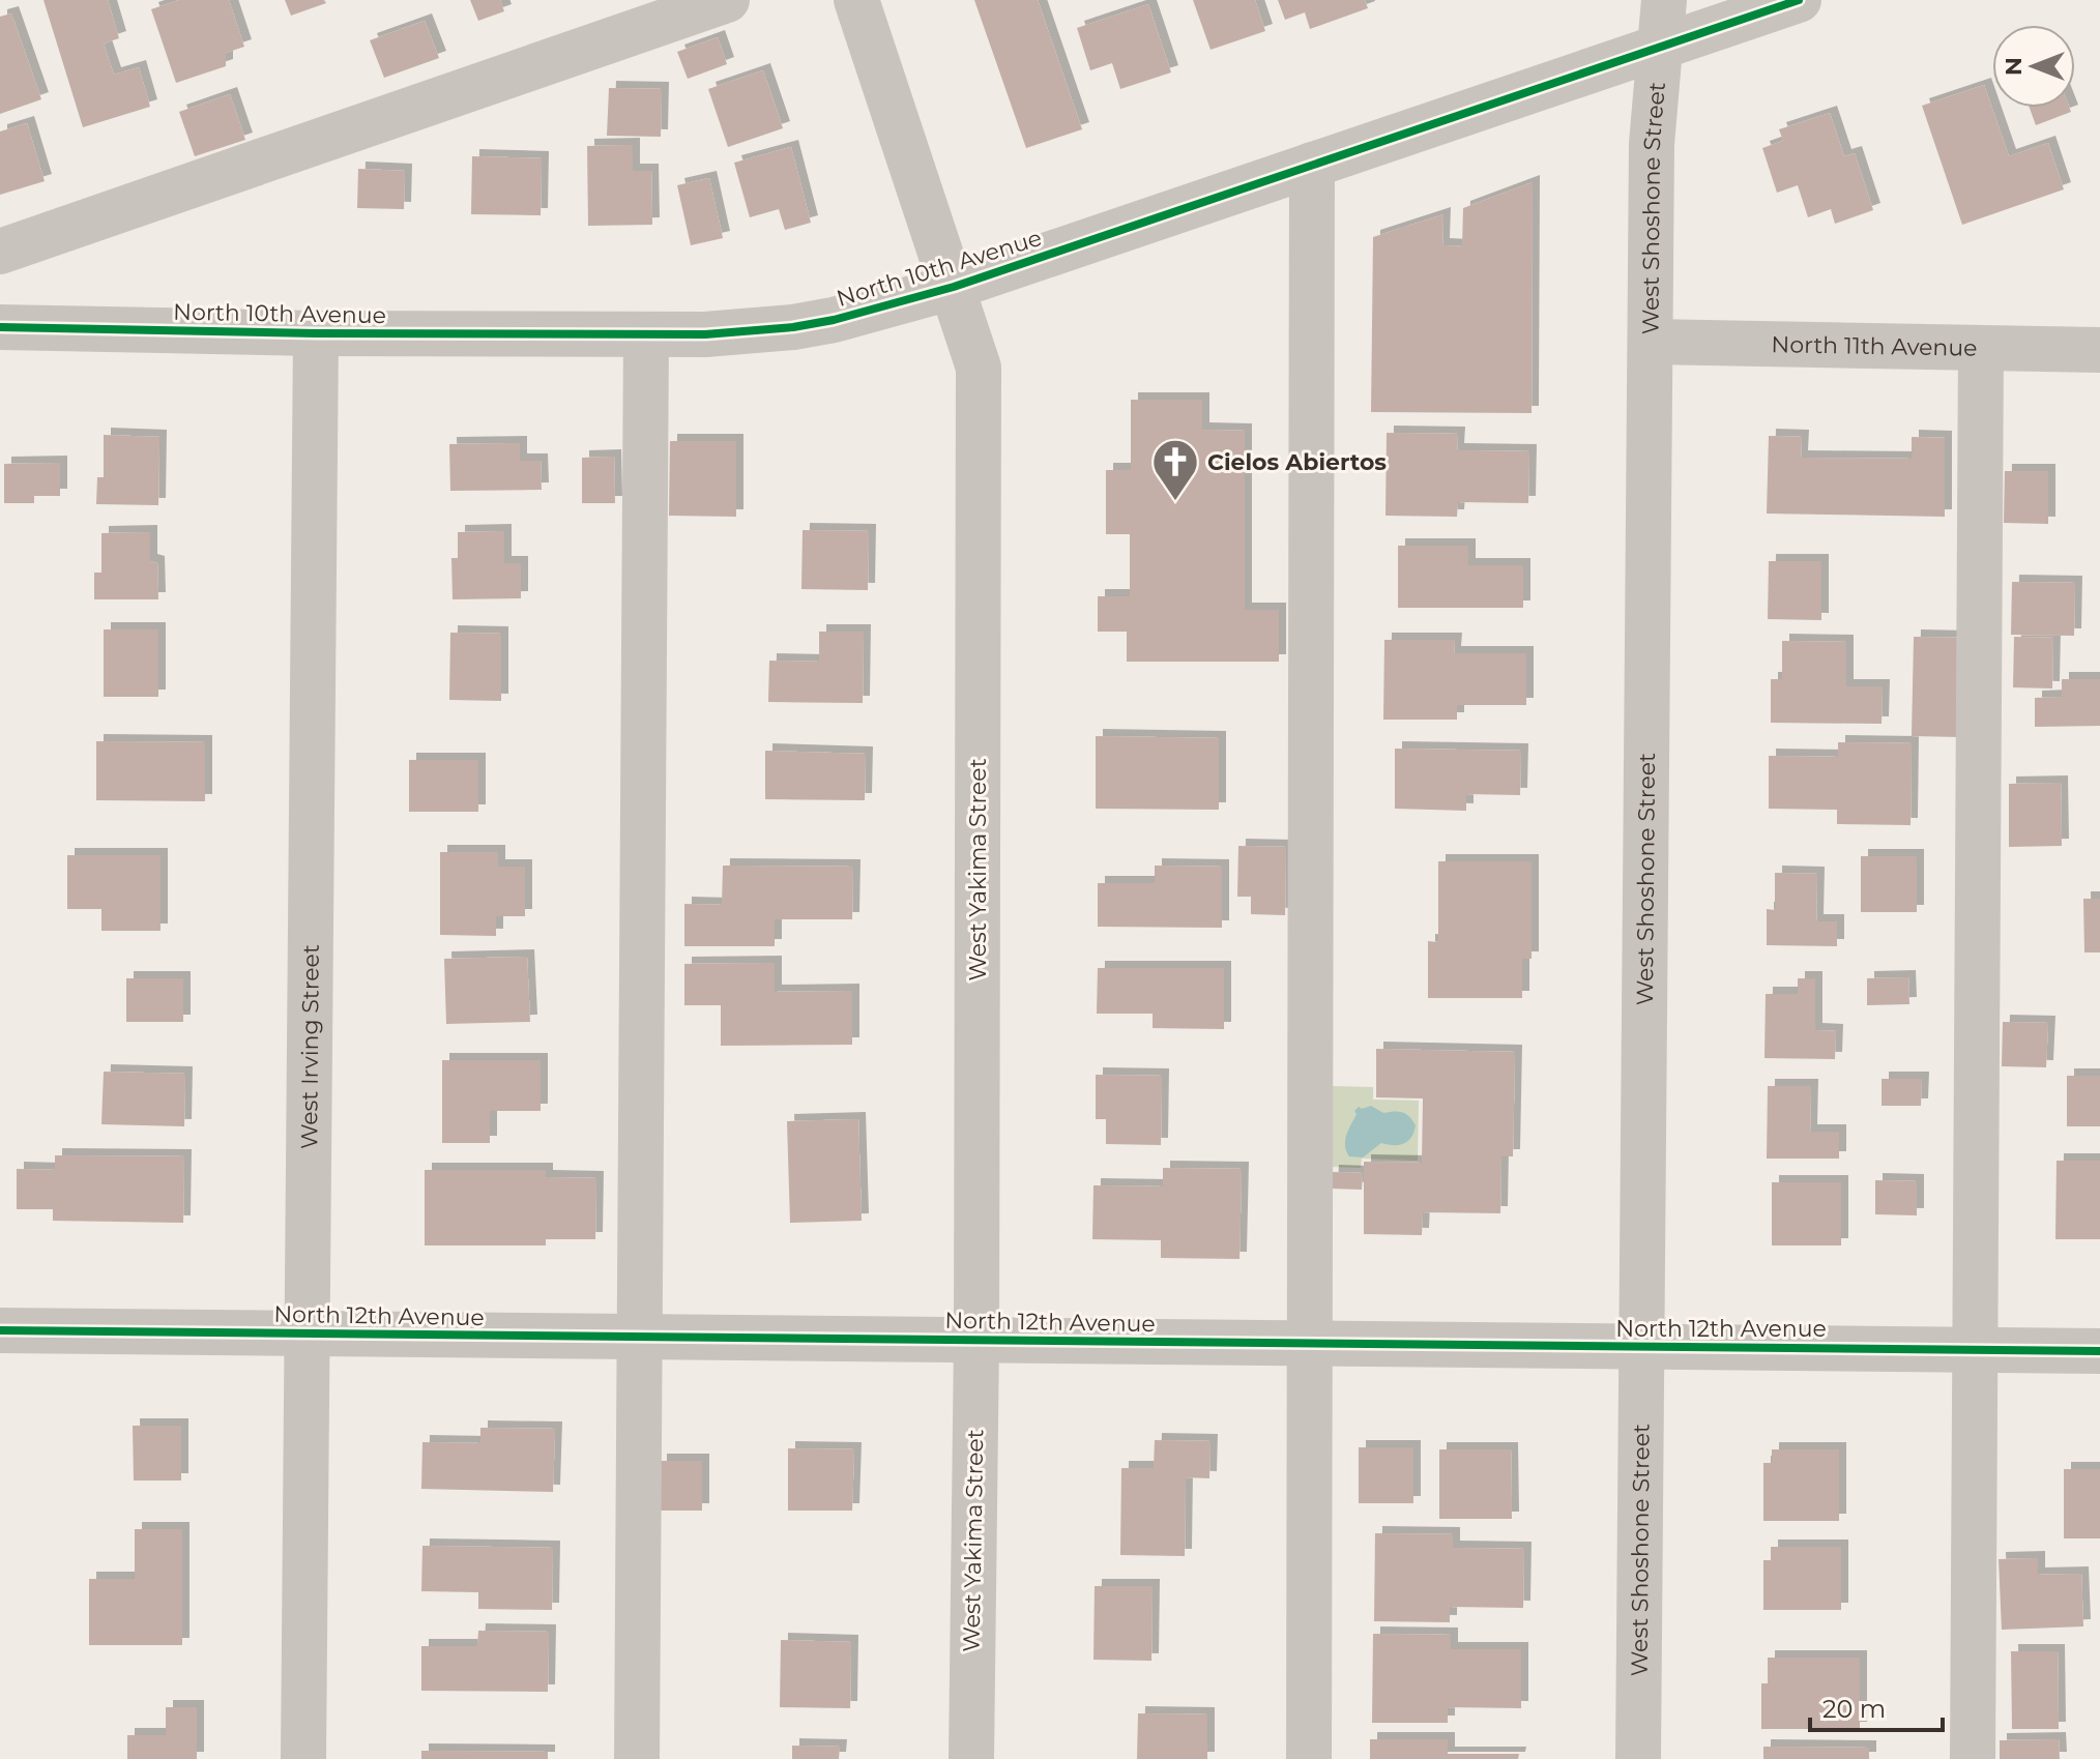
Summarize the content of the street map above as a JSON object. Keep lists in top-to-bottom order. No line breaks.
{"streets":{"street":["West Shoshone Street","North 10th Avenue","North 11th Avenue","West Yakima Street","West Irving Street","North 12th Avenue"]},"crossings":[["West Shoshone Street","North 10th Avenue"],["West Shoshone Street","North 11th Avenue"],["West Shoshone Street","North 12th Avenue"],["North 10th Avenue","West Yakima Street"],["North 10th Avenue","West Irving Street"],["West Yakima Street","North 12th Avenue"],["West Irving Street","North 12th Avenue"]],"places":{"church":["Cielos Abiertos"]},"scale_bar":"20 m","north":"left"}
